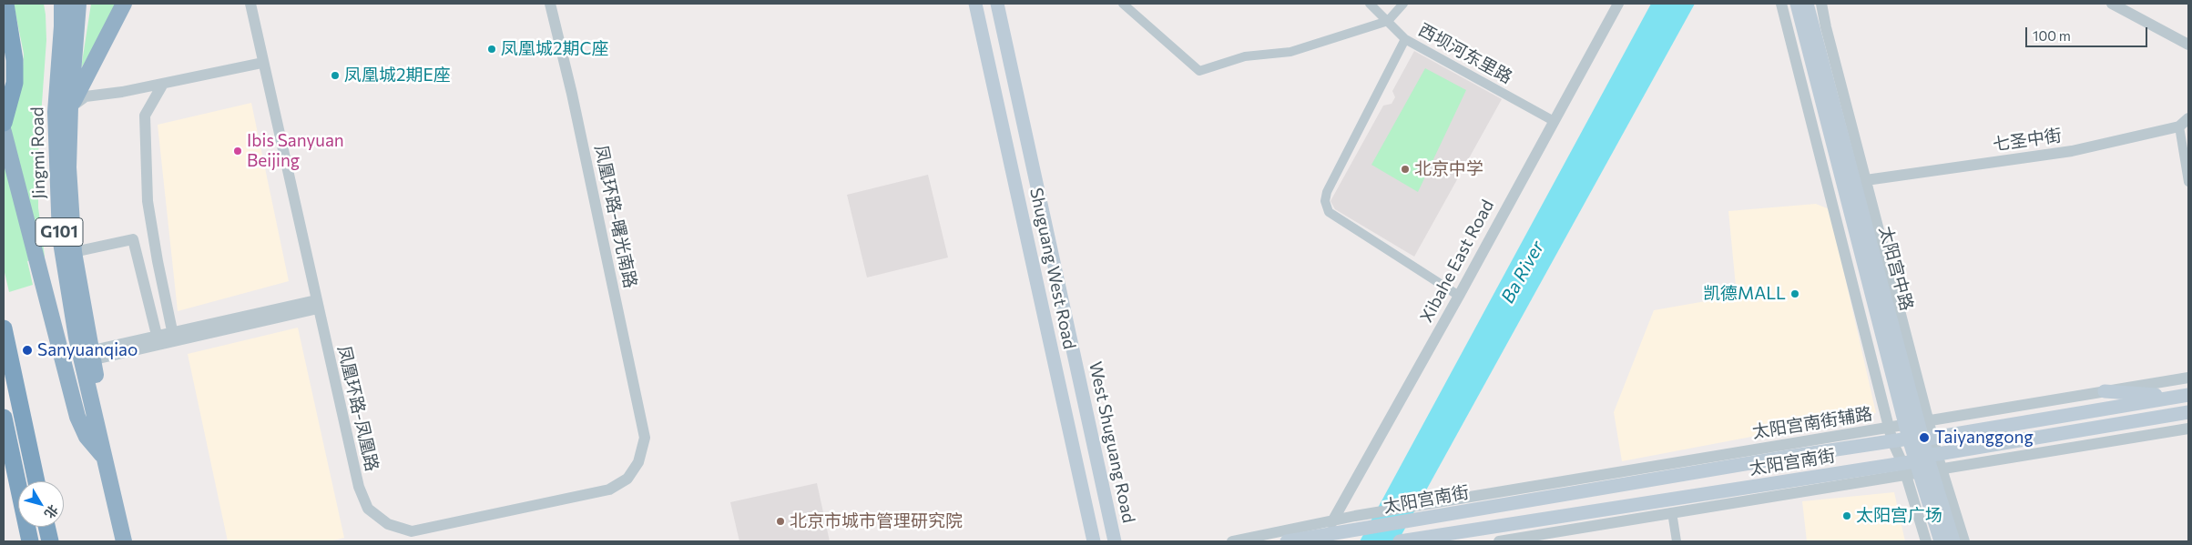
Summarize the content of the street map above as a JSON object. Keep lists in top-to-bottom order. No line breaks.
{"streets":{"highway":["Jingmi Road","G101"],"main road":["Shuguang West Road","太阳宫中路","West Shuguang Road","太阳宫南街"],"street":["西坝河东里路","七圣中街","凤凰环路-曙光南路","Xibahe East Road","凤凰环路-凤凰路","太阳宫南街辅路"]},"crossings":[["西坝河东里路","Xibahe East Road"],["七圣中街","太阳宫中路"],["凤凰环路-曙光南路","凤凰环路-凤凰路"],["Xibahe East Road","太阳宫南街"],["太阳宫中路","太阳宫南街辅路"],["太阳宫中路","太阳宫南街"],["太阳宫南街辅路","太阳宫南街"]],"water":["Ba River"],"places":["凤凰城2期C座","凤凰城2期E座","Ibis Sanyuan Beijing","北京中学","凯德MALL","Sanyuanqiao","Taiyanggong","太阳宫广场","北京市城市管理研究院"],"scale_bar":"100 m","north":"bottom right"}
